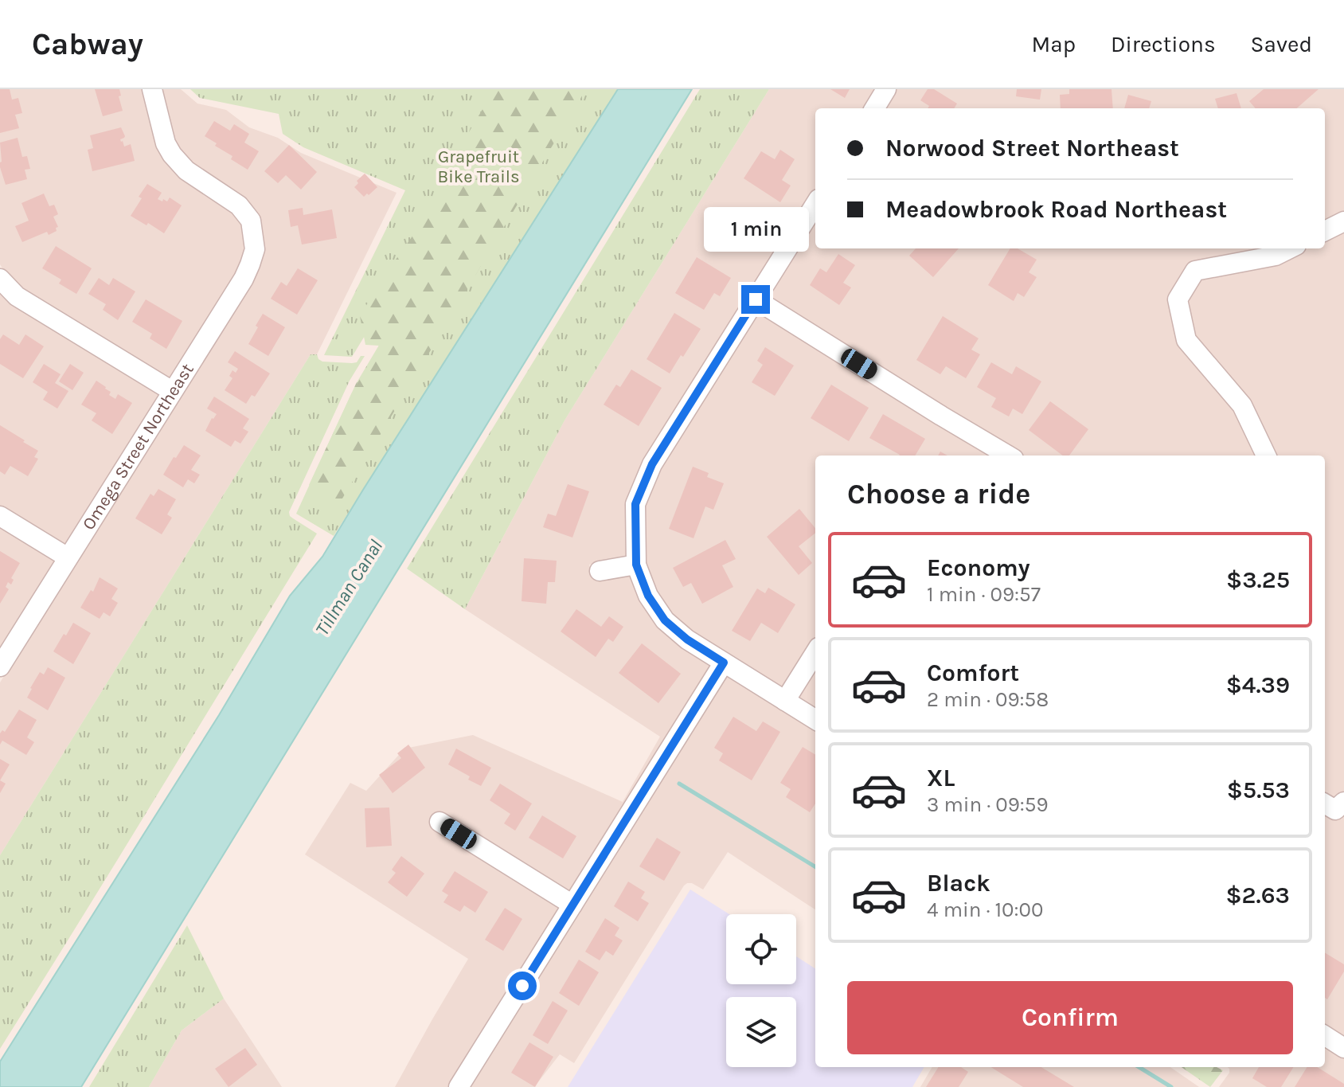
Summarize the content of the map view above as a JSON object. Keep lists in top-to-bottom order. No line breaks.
{"streets":{"street":["Omega Street Northeast"]},"water":["Tillman Canal"],"parks":["Grapefruit Bike Trails"],"page":{"header":"Cabway","nav":["Map","Directions","Saved"],"banner":["Norwood Street Northeast","Meadowbrook Road Northeast"],"bubble":"1 min","heading":"Choose a ride","list":[{"name":"Economy","note":"1 min · 09:57","value":"$3.25"},{"name":"Comfort","note":"2 min · 09:58","value":"$4.39"},{"name":"XL","note":"3 min · 09:59","value":"$5.53"},{"name":"Black","note":"4 min · 10:00","value":"$2.63"}],"buttons":"Confirm"}}
